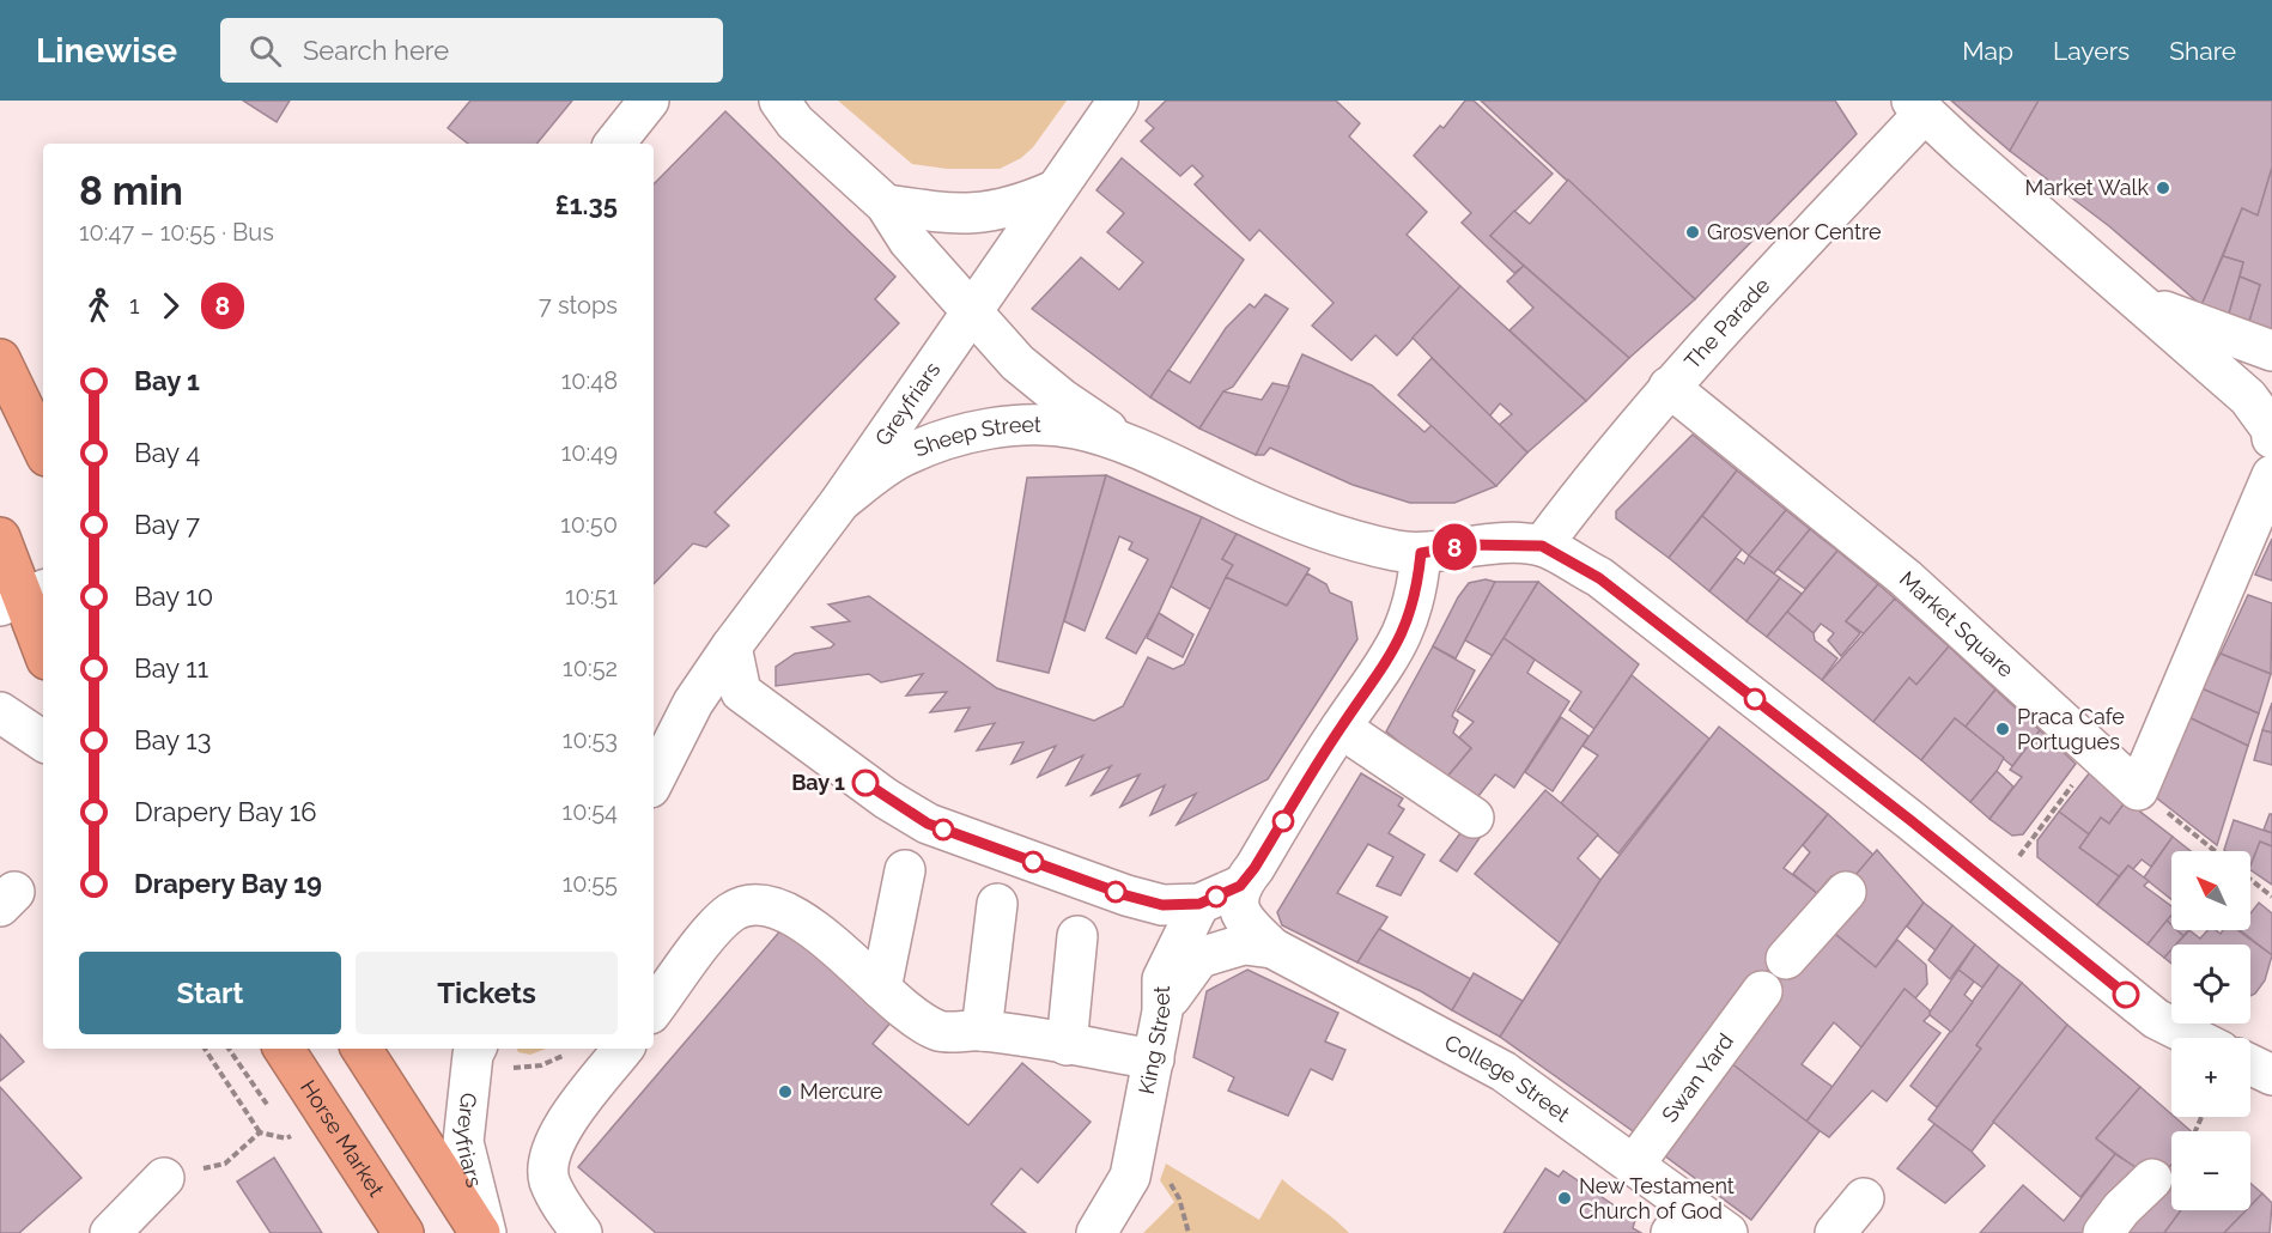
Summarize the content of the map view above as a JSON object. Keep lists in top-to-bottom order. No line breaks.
{"streets":{"highway":["Horse Market"],"street":["The Parade","Greyfriars","Sheep Street","Market Square","King Street","Swan Yard","College Street"]},"crossings":[["The Parade","Sheep Street"],["The Parade","Market Square"],["Greyfriars","Sheep Street"],["King Street","College Street"],["Swan Yard","College Street"]],"places":["Market Walk","Grosvenor Centre","Praca Cafe Portugues","Bay 1","Mercure","New Testament Church of God"],"lines":["bus line 8"],"north":"top left","page":{"header":"Linewise","search":"Search here","nav":["Map","Layers","Share"],"on_map":"8","heading":["8 min","10:47 – 10:55 · Bus","£1.35"],"legs":["1","8","7 stops"],"list":[{"name":"Bay 1","value":"10:48"},{"name":"Bay 4","value":"10:49"},{"name":"Bay 7","value":"10:50"},{"name":"Bay 10","value":"10:51"},{"name":"Bay 11","value":"10:52"},{"name":"Bay 13","value":"10:53"},{"name":"Drapery Bay 16","value":"10:54"},{"name":"Drapery Bay 19","value":"10:55"}],"map_buttons":["+","−"],"buttons":["Start","Tickets"]}}
